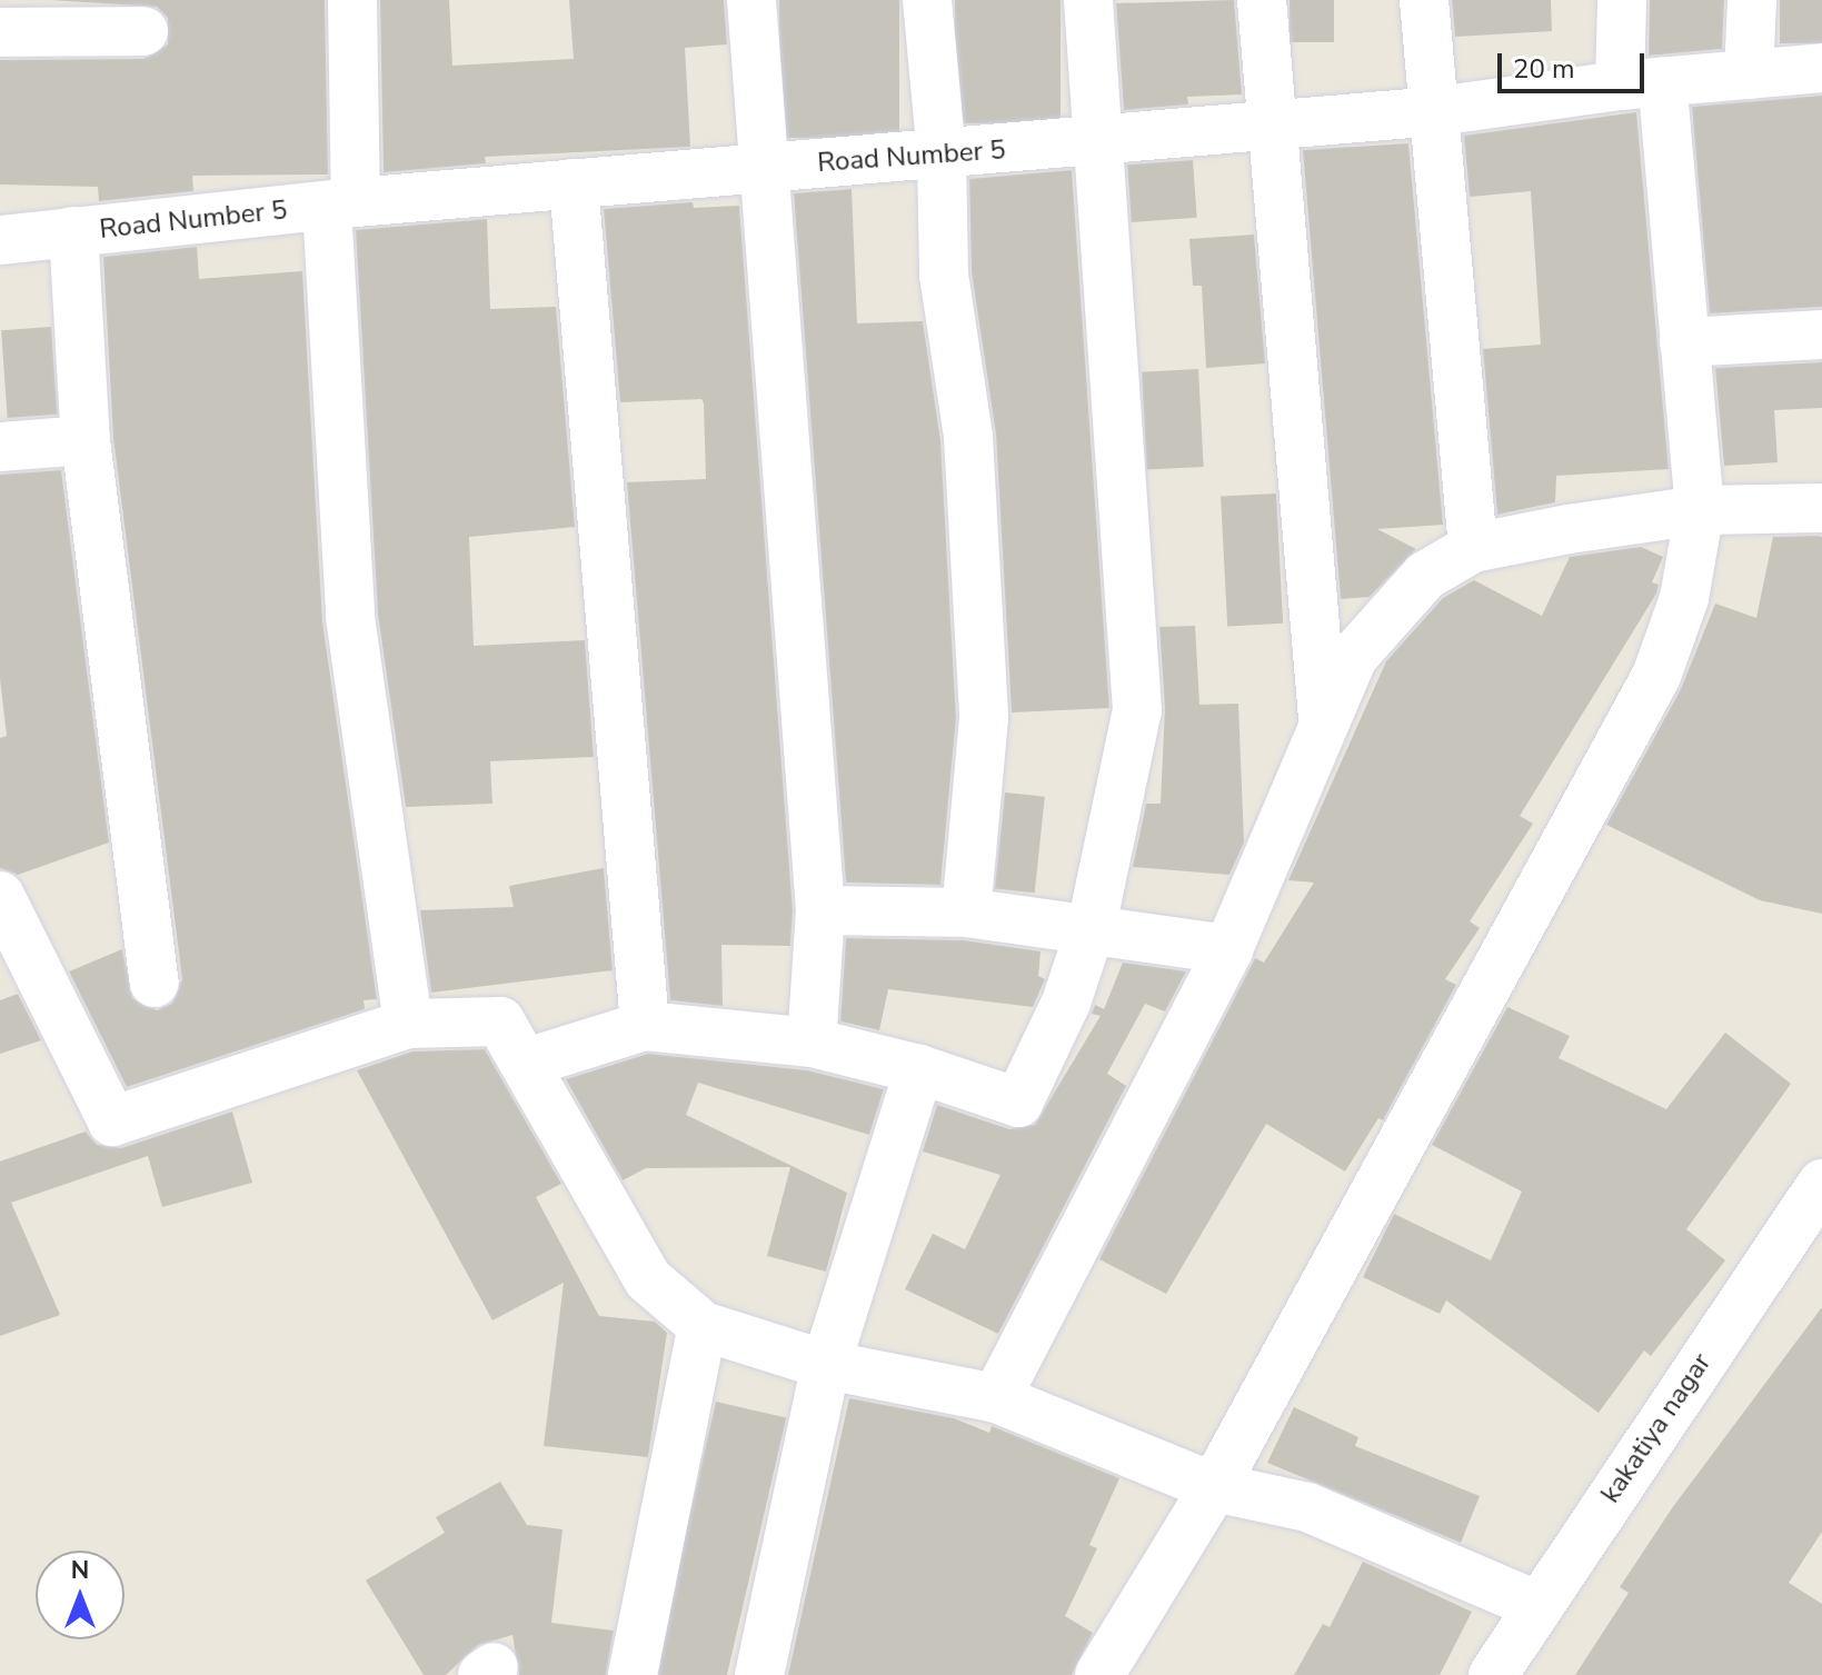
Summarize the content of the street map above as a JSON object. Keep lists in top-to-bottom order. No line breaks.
{"streets":{"street":["Road Number 5","kakatiya nagar"]},"scale_bar":"20 m","north":"top"}
